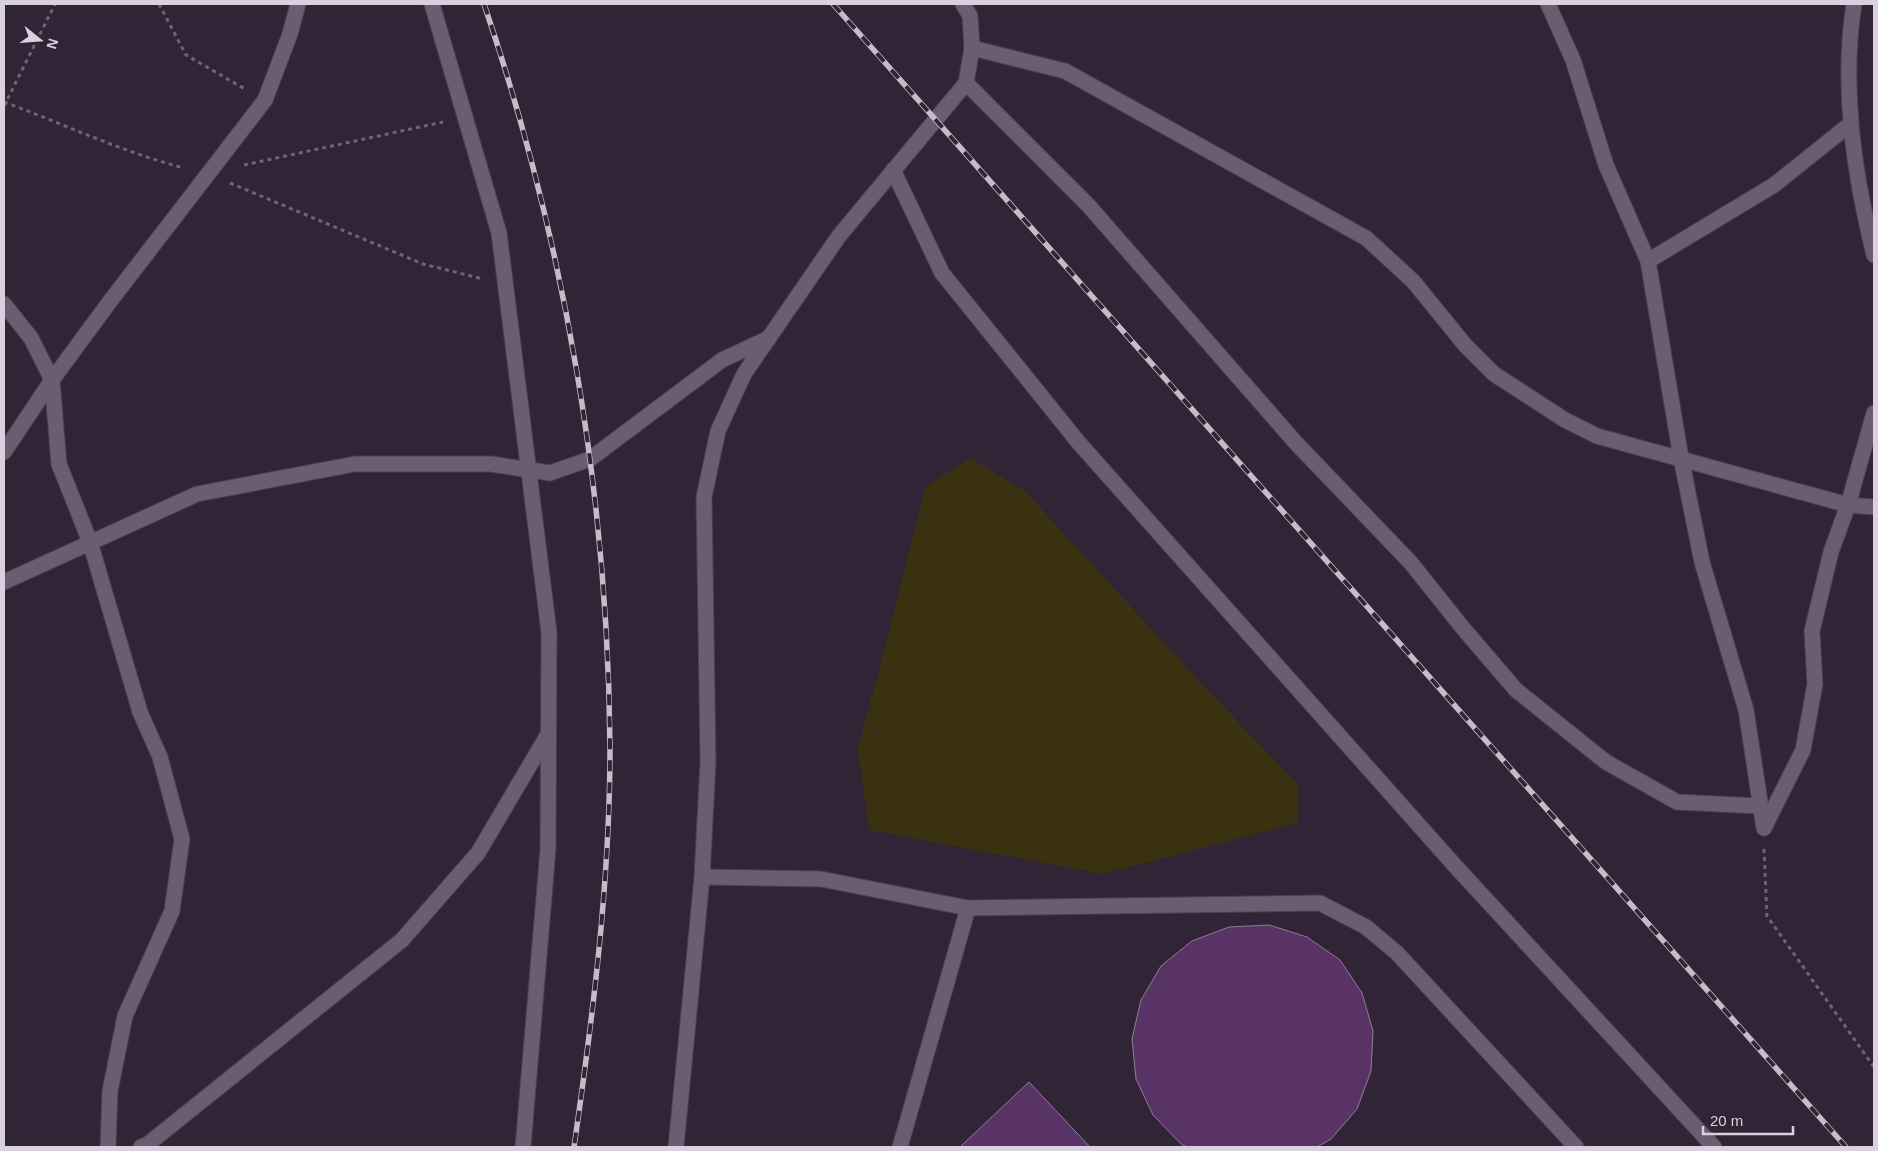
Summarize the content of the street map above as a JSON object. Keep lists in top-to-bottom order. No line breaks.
{"scale_bar":"20 m","north":"right"}
